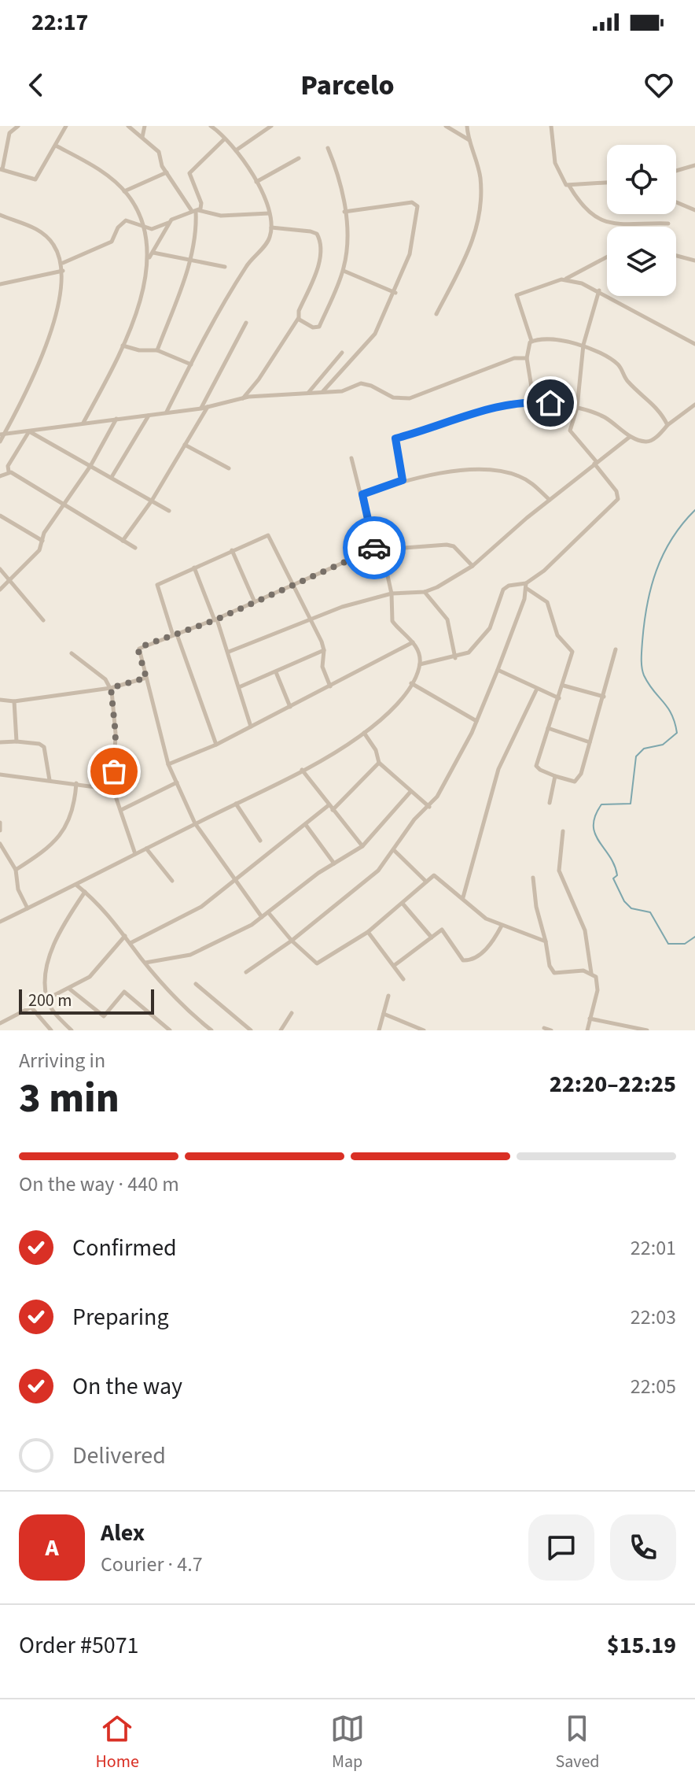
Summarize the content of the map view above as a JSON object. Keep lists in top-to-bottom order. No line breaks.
{"scale_bar":"200 m","page":{"status":"22:17","header":"Parcelo","scale":"200 m","heading":["3 min","Arriving in","22:20–22:25"],"panel":["Alex","Courier · 4.7","Order #5071","$15.19"],"bar":"On the way · 440 m","list":[["Confirmed","22:01"],["Preparing","22:03"],["On the way","22:05"],"Delivered"],"round":"A","tabs":["Home","Map","Saved"]}}
